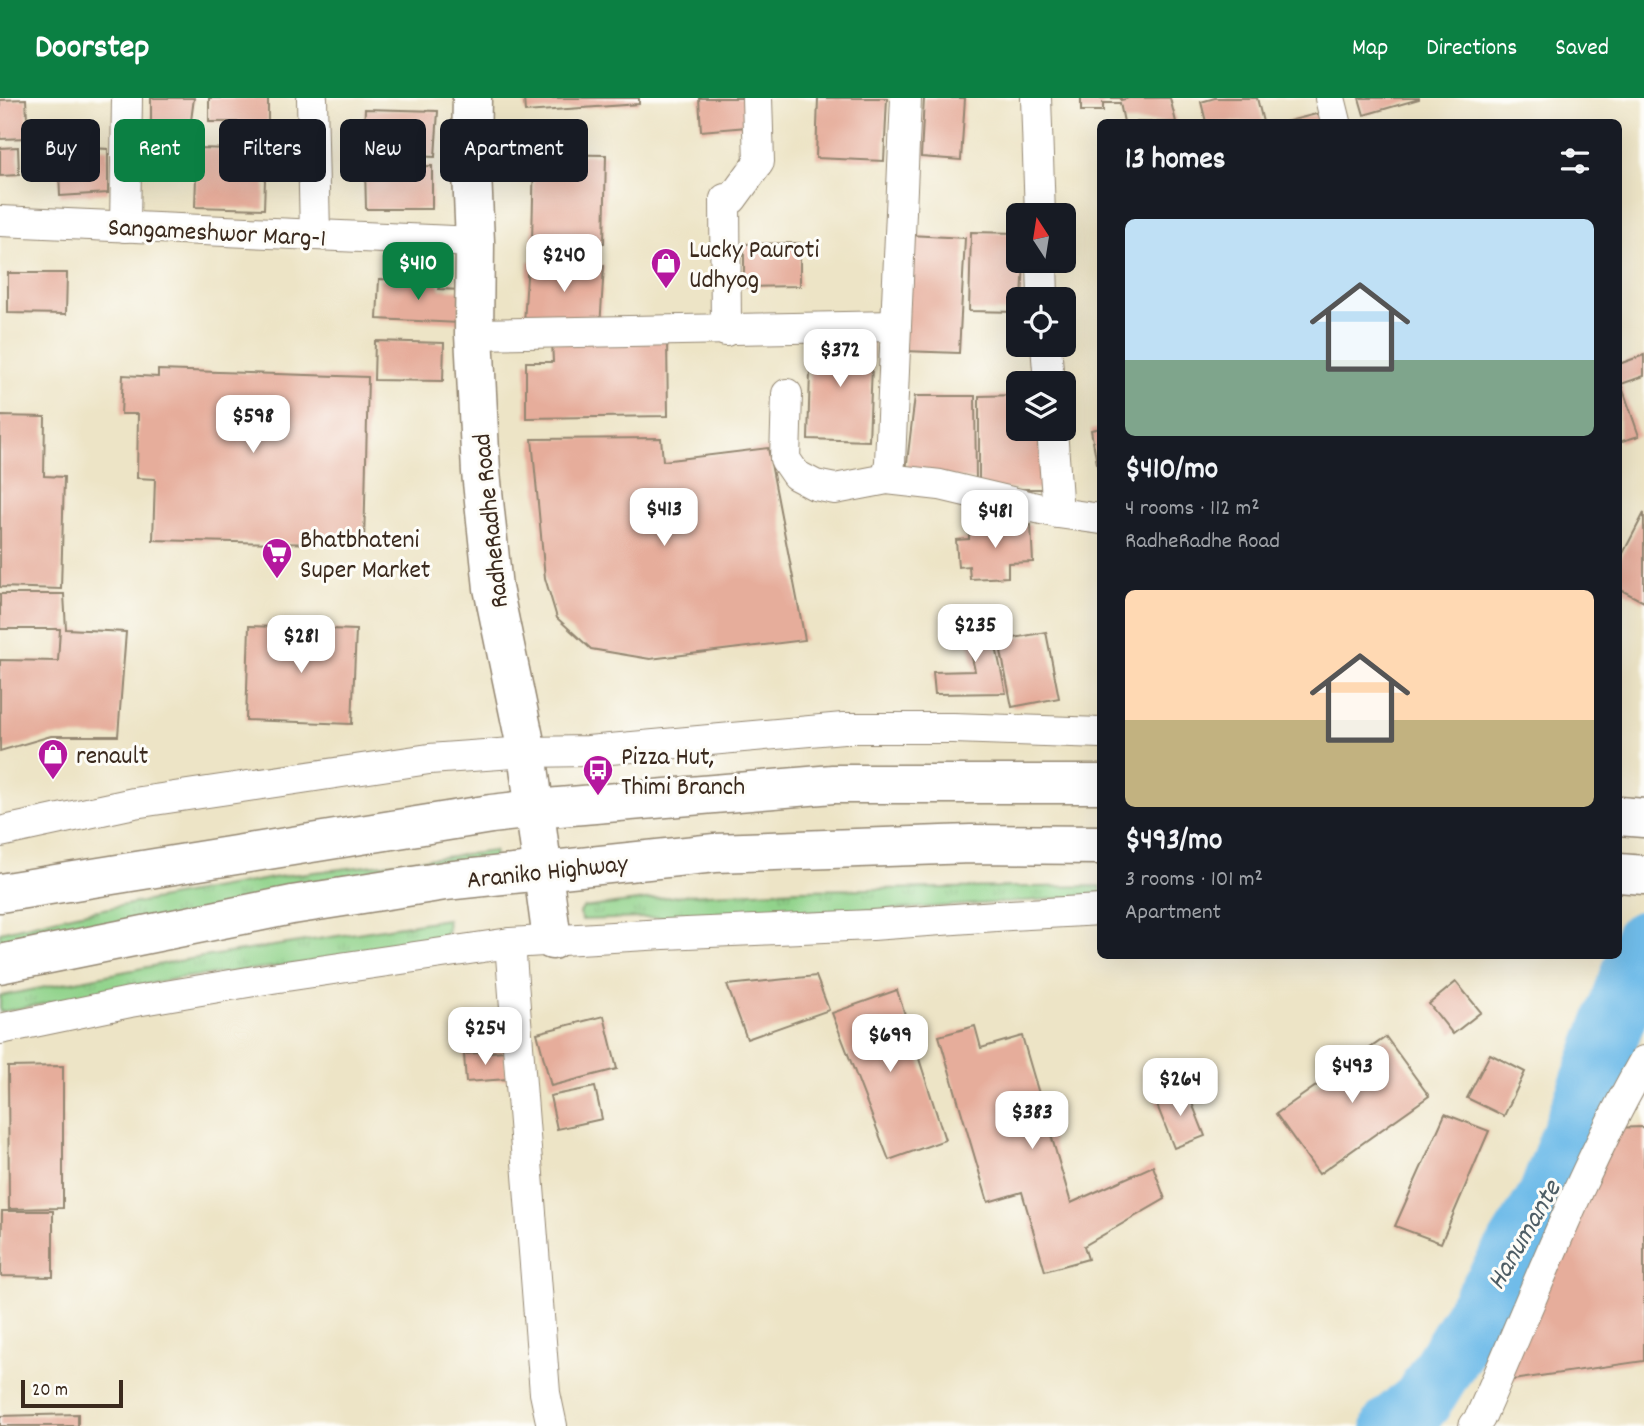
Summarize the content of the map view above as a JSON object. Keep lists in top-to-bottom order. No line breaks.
{"streets":{"main road":["RadheRadhe Road","Araniko Highway"],"street":["Sangameshwor Marg-1"]},"crossings":[["Sangameshwor Marg-1","RadheRadhe Road"],["RadheRadhe Road","Araniko Highway"]],"water":["Hanumante"],"places":{"shop":["Lucky Pauroti Udhyog","renault"],"supermarket":["Bhatbhateni Super Market"],"bus stop":["Pizza Hut, Thimi Branch"]},"scale_bar":"20 m","north":"top","page":{"header":"Doorstep","nav":["Map","Directions","Saved"],"chip":["Buy","Rent","Filters","New","Apartment"],"heading":"13 homes","list":[{"name":"$410/mo","note":"4 rooms · 112 m² · RadheRadhe Road"},{"name":"$493/mo","note":"3 rooms · 101 m² · Apartment"}],"price":["$240","$410","$372","$598","$413","$481","$235","$281","$254","$699","$493","$264","$383"],"scale":"20 m"}}
